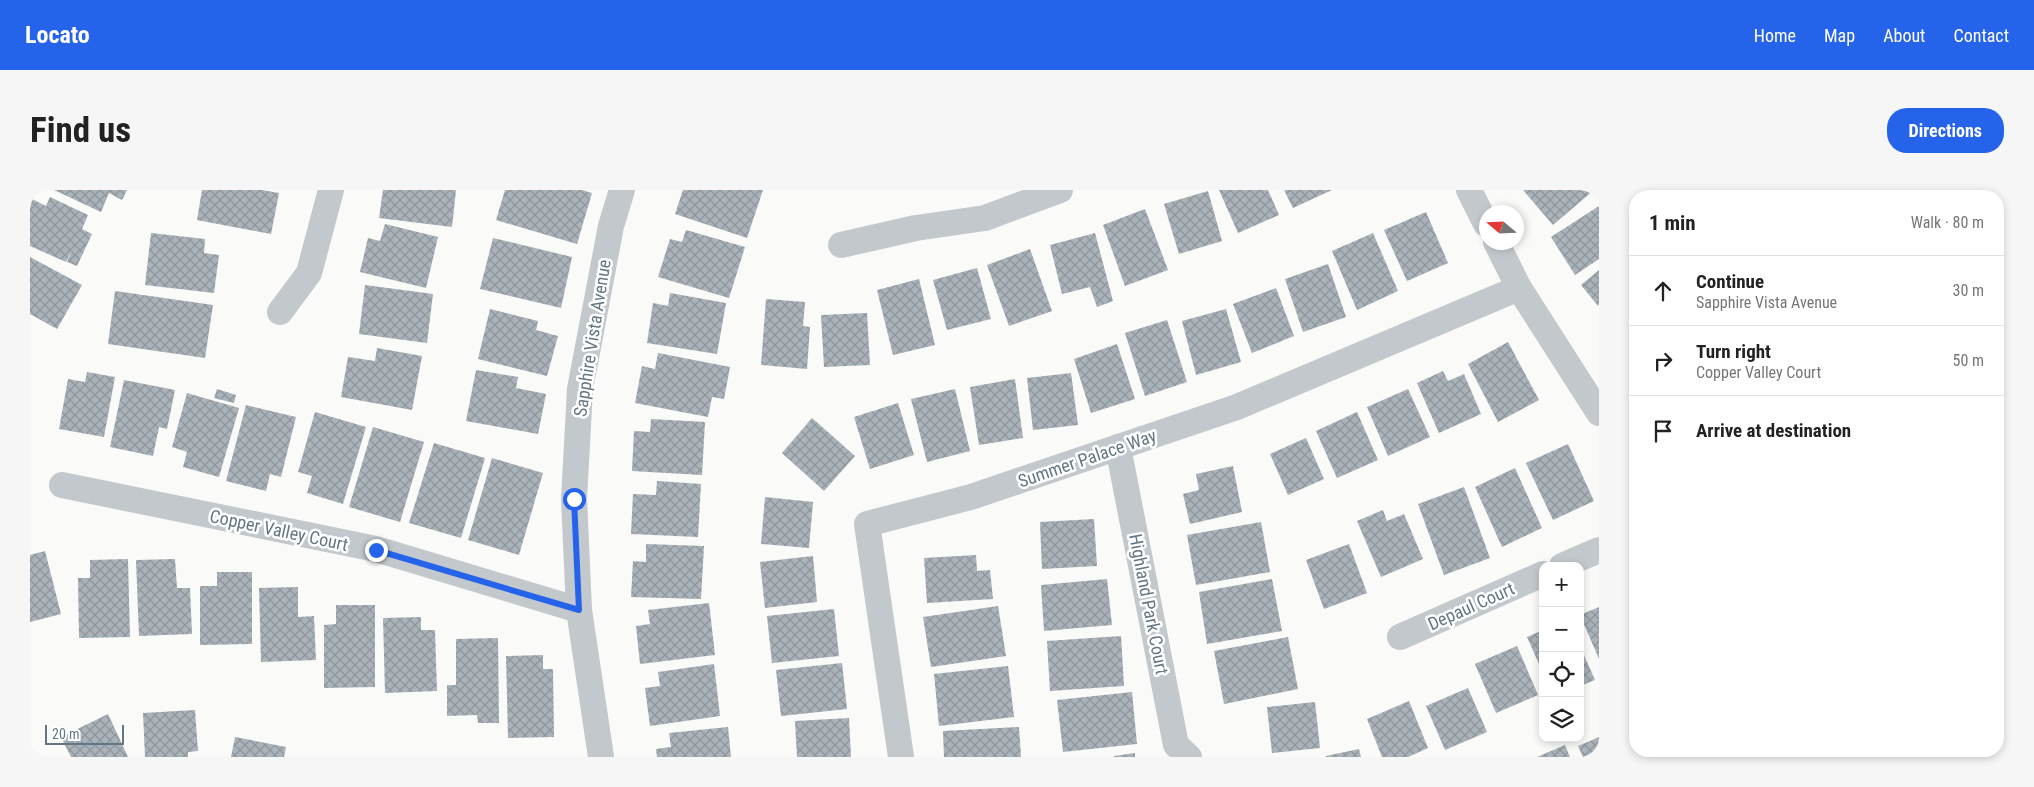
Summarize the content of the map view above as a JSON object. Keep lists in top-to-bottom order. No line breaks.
{"streets":{"street":["Sapphire Vista Avenue","Summer Palace Way","Copper Valley Court","Highland Park Court","Depaul Court"]},"crossings":[["Sapphire Vista Avenue","Copper Valley Court"],["Summer Palace Way","Highland Park Court"]],"scale_bar":"20 m","north":"left","page":{"header":"Locato","nav":["Home","Map","About","Contact"],"buttons":"Directions","title":"Find us","heading":["1 min","Walk · 80 m"],"list":[["Continue","Sapphire Vista Avenue","30 m"],["Turn right","Copper Valley Court","50 m"],"Arrive at destination"],"map_buttons":["+","−"],"scale":"20 m"}}
